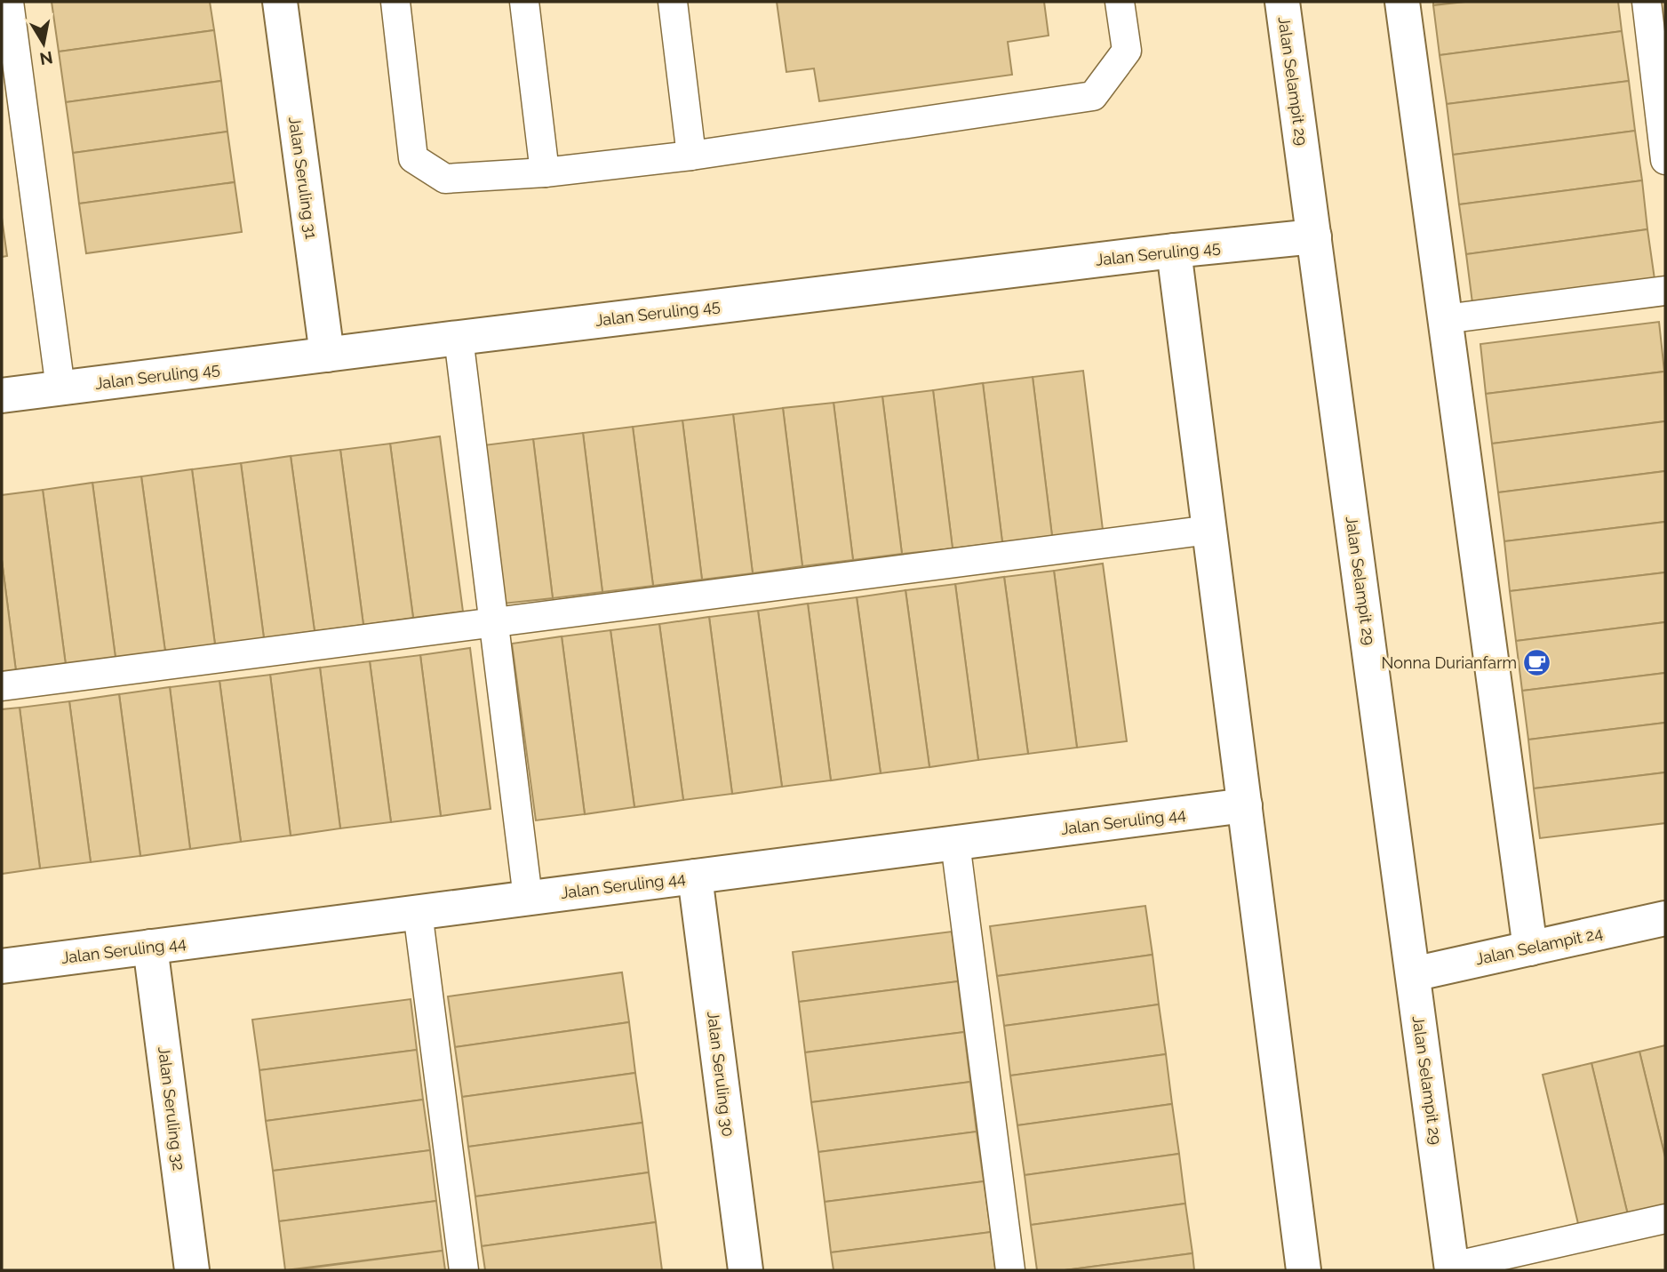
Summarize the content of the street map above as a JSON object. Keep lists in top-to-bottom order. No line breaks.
{"streets":{"street":["Jalan Selampit 29","Jalan Seruling 31","Jalan Seruling 45","Jalan Seruling 44","Jalan Selampit 24","Jalan Seruling 30","Jalan Seruling 32"]},"crossings":[["Jalan Selampit 29","Jalan Seruling 45"],["Jalan Selampit 29","Jalan Selampit 24"],["Jalan Seruling 31","Jalan Seruling 45"],["Jalan Seruling 44","Jalan Seruling 30"],["Jalan Seruling 44","Jalan Seruling 32"]],"places":{"cafe":["Nonna Durianfarm"]},"north":"bottom"}
